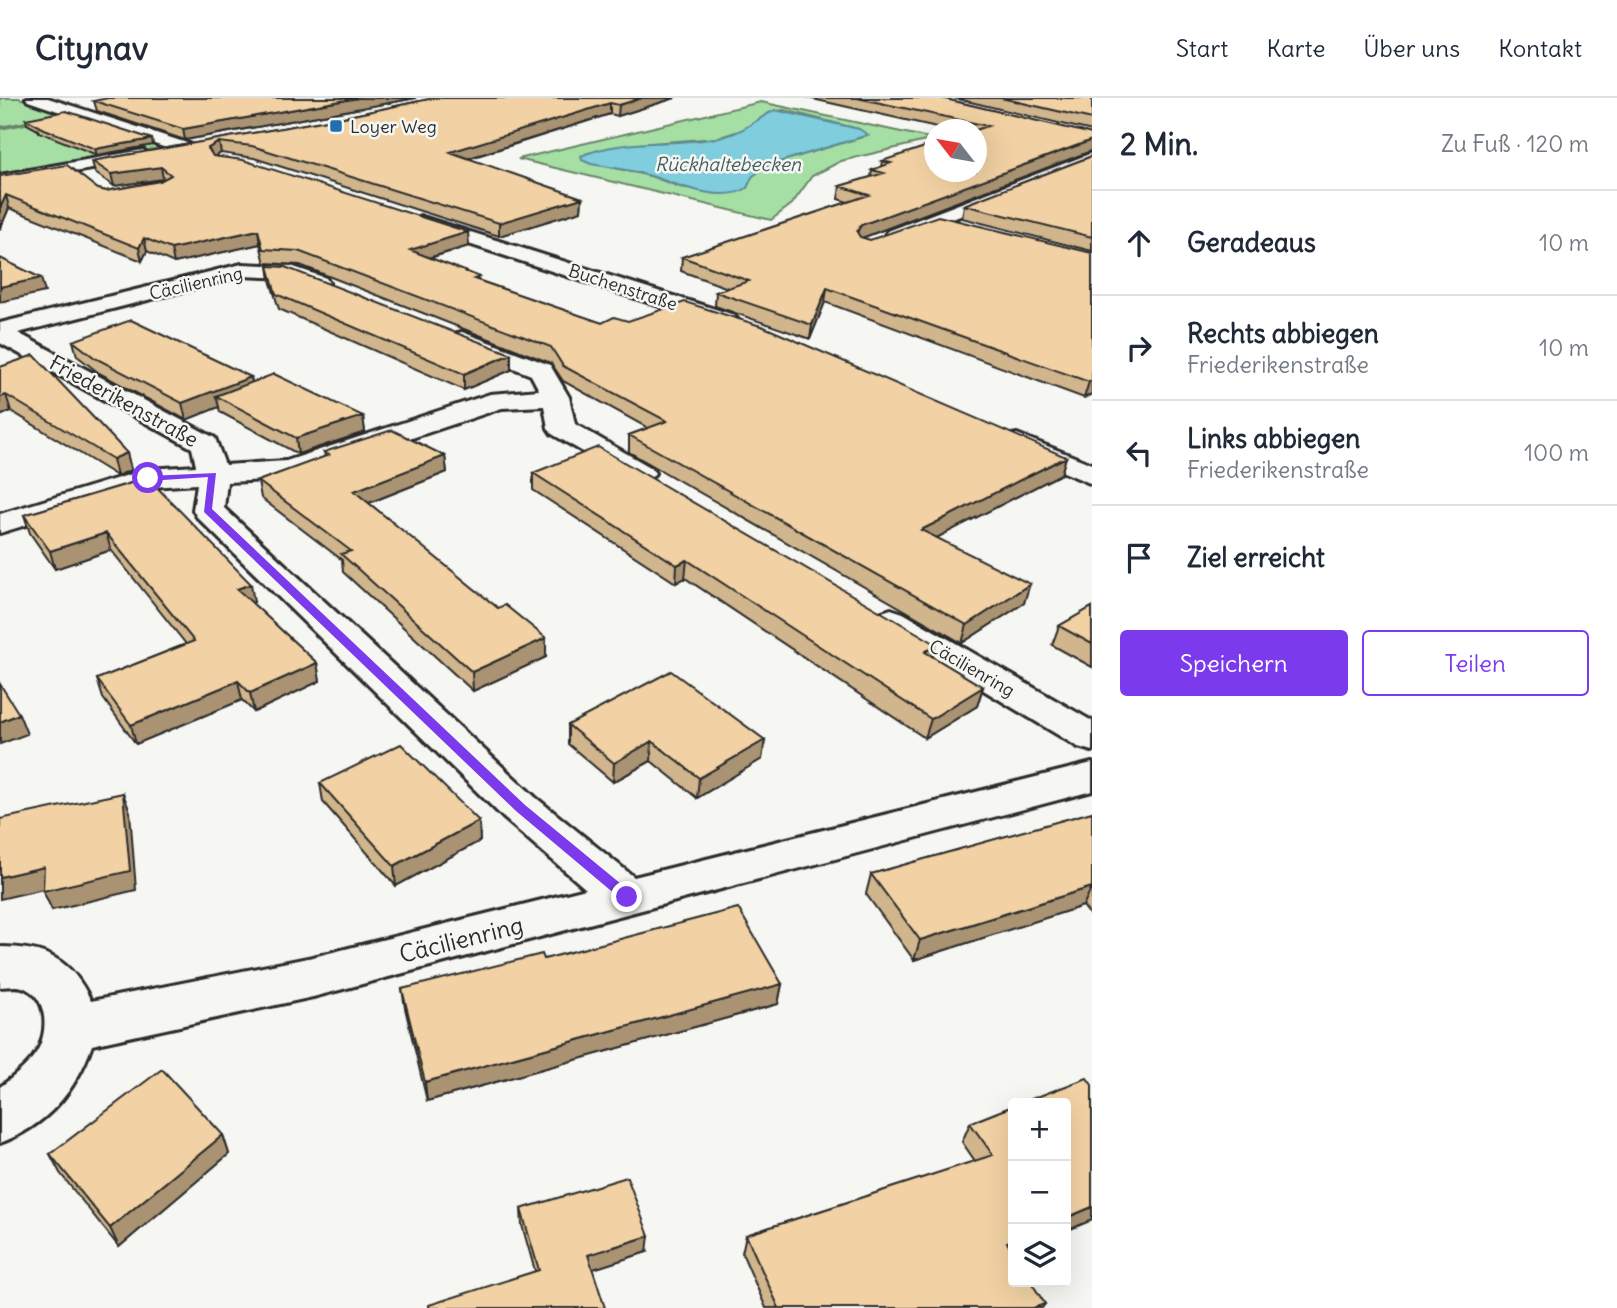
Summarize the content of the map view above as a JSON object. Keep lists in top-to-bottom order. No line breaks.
{"streets":{"street":["Cäcilienring","Buchenstraße","Friederikenstraße"]},"crossings":[["Cäcilienring","Friederikenstraße"]],"water":["Rückhaltebecken"],"places":{"transit":["Loyer Weg"]},"north":"top left","page":{"header":"Citynav","nav":["Start","Karte","Über uns","Kontakt"],"heading":["2 Min.","Zu Fuß · 120 m"],"list":[["Geradeaus","10 m"],["Rechts abbiegen","Friederikenstraße","10 m"],["Links abbiegen","Friederikenstraße","100 m"],"Ziel erreicht"],"buttons":["Speichern","Teilen"],"map_buttons":["+","−"]}}
